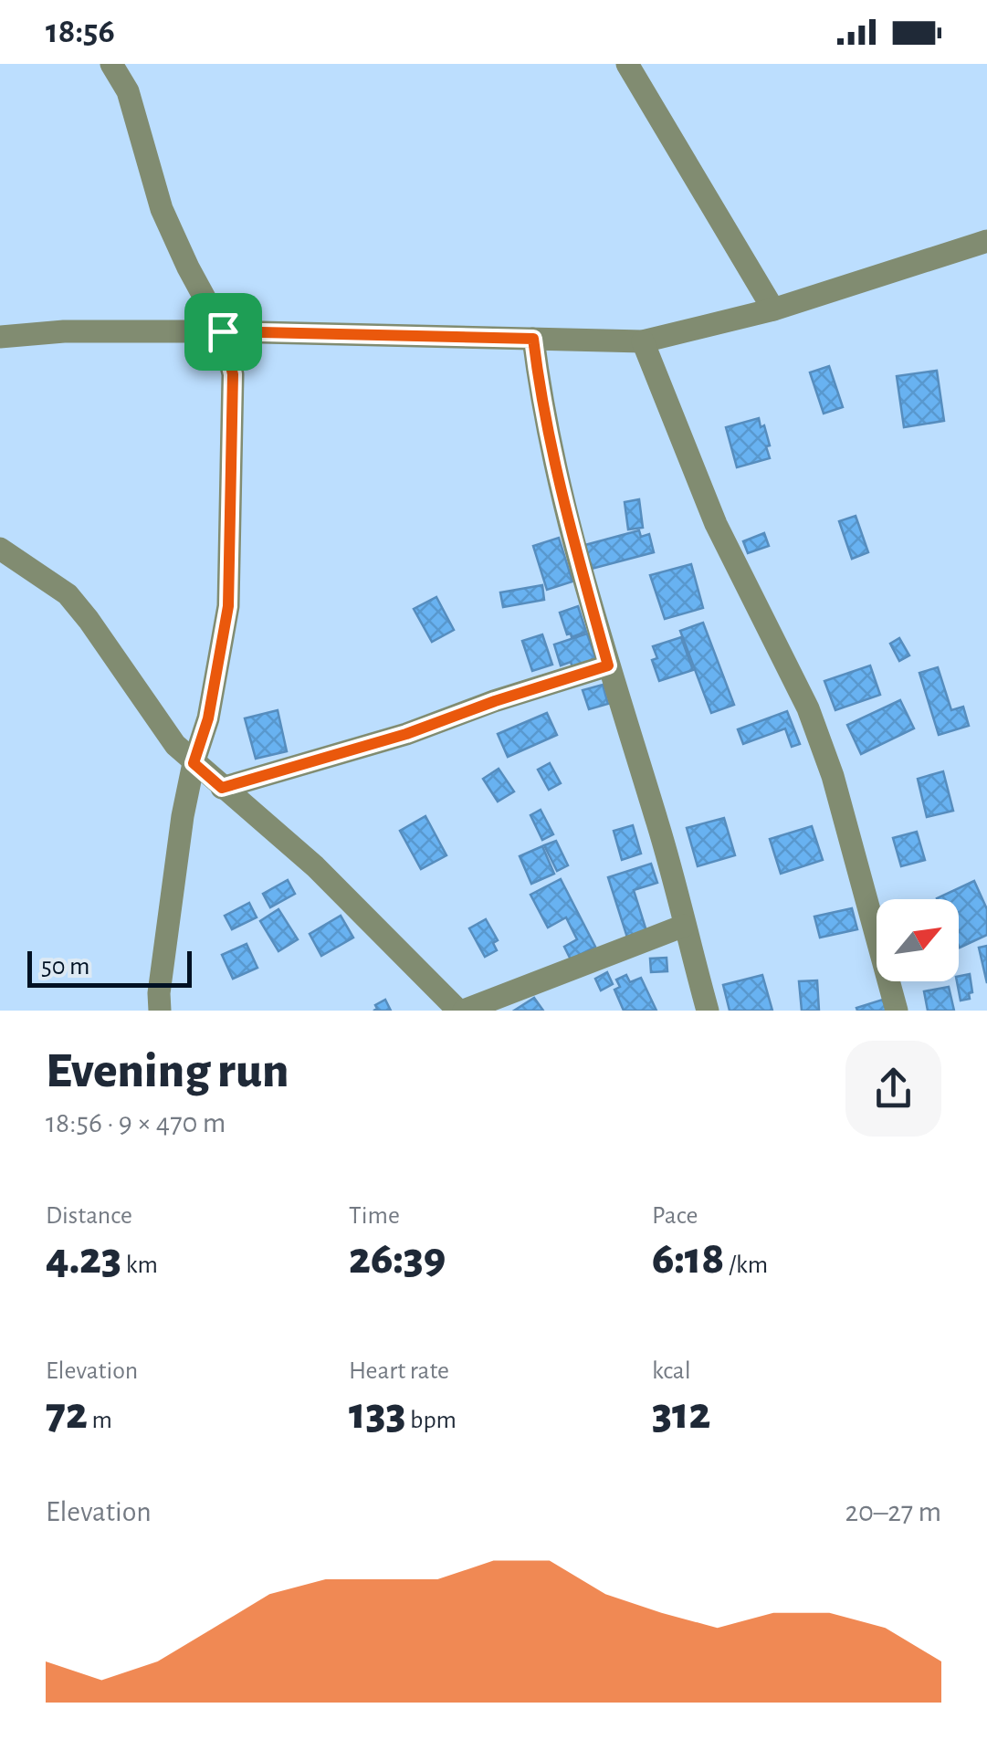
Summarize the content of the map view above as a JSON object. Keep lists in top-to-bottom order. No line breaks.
{"scale_bar":"50 m","north":"top right","page":{"status":"18:56","scale":"50 m","heading":["Evening run","18:56 · 9 × 470 m"],"stats":[["Distance","4.23 km"],["Time","26:39"],["Pace","6:18 /km"],["Elevation","72 m"],["Heart rate","133 bpm"],["kcal","312"]],"chart":["Elevation","20–27 m"]}}
